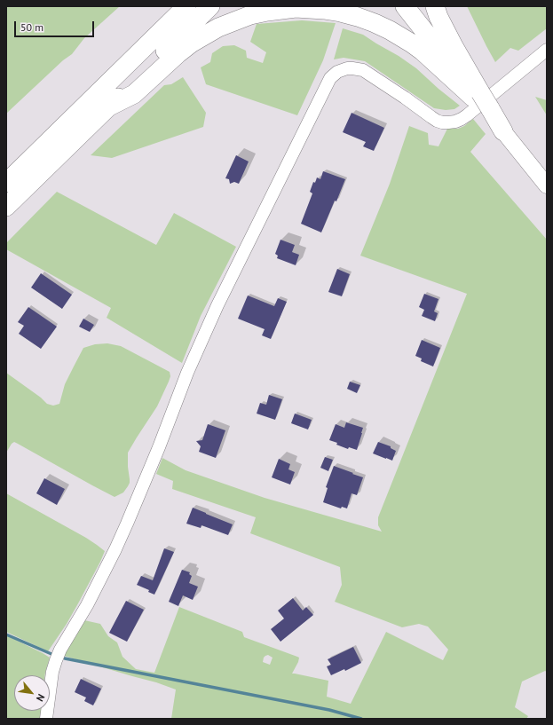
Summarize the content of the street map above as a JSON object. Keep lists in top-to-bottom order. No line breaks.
{"scale_bar":"50 m","north":"bottom right"}
